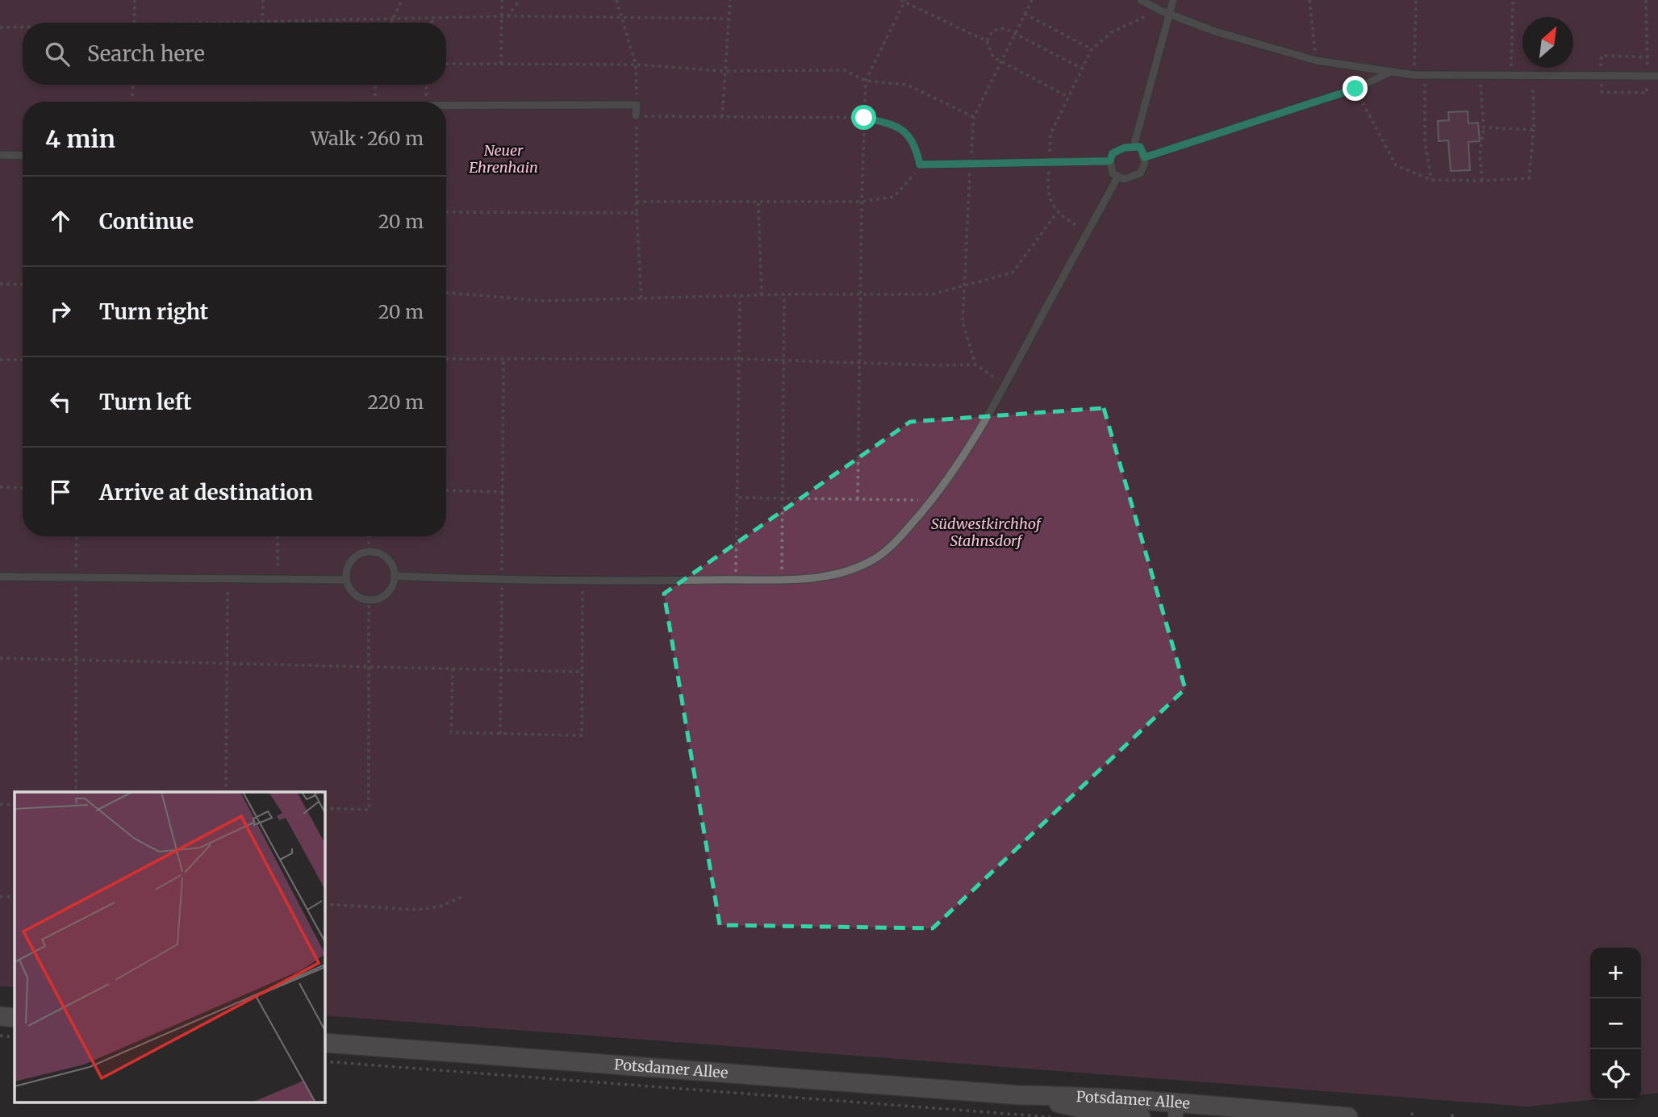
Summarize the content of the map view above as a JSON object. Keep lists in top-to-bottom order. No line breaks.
{"streets":{"street":["Potsdamer Allee"]},"parks":["Neuer Ehrenhain","Südwestkirchhof Stahnsdorf"],"north":"top right","page":{"search":"Search here","heading":["4 min","Walk · 260 m"],"list":[["Continue","20 m"],["Turn right","20 m"],["Turn left","220 m"],"Arrive at destination"],"map_buttons":["+","−"]}}
